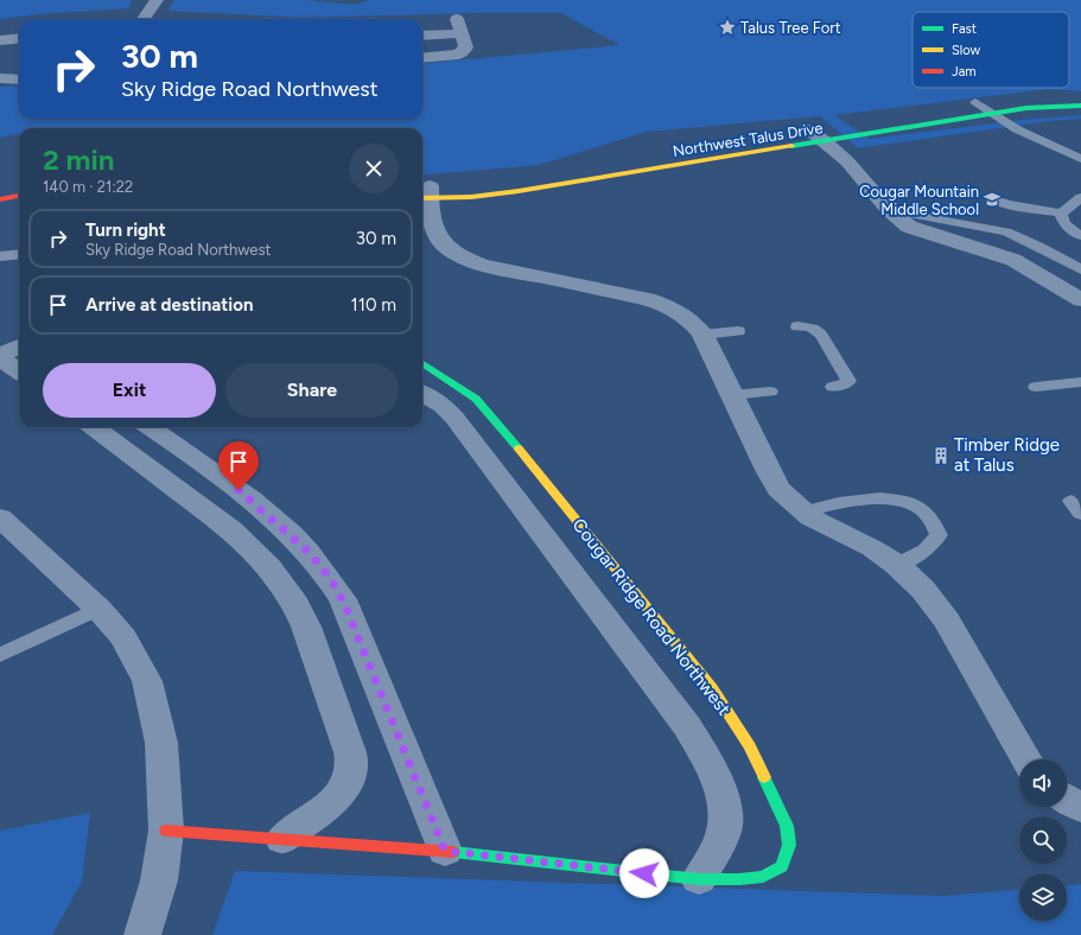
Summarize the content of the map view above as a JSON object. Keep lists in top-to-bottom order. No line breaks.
{"streets":{"street":["Northwest Talus Drive","Cougar Ridge Road Northwest"]},"places":{"place":["Talus Tree Fort"],"school or university":["Cougar Mountain Middle School"],"building":["Timber Ridge at Talus"]},"legend":["Fast","Slow","Jam"],"page":{"turn":["30 m","Sky Ridge Road Northwest"],"heading":["2 min","140 m · 21:22"],"list":[{"name":"Turn right","note":"Sky Ridge Road Northwest","value":"30 m"},{"name":"Arrive at destination","value":"110 m"}],"buttons":["Exit","Share"]}}
